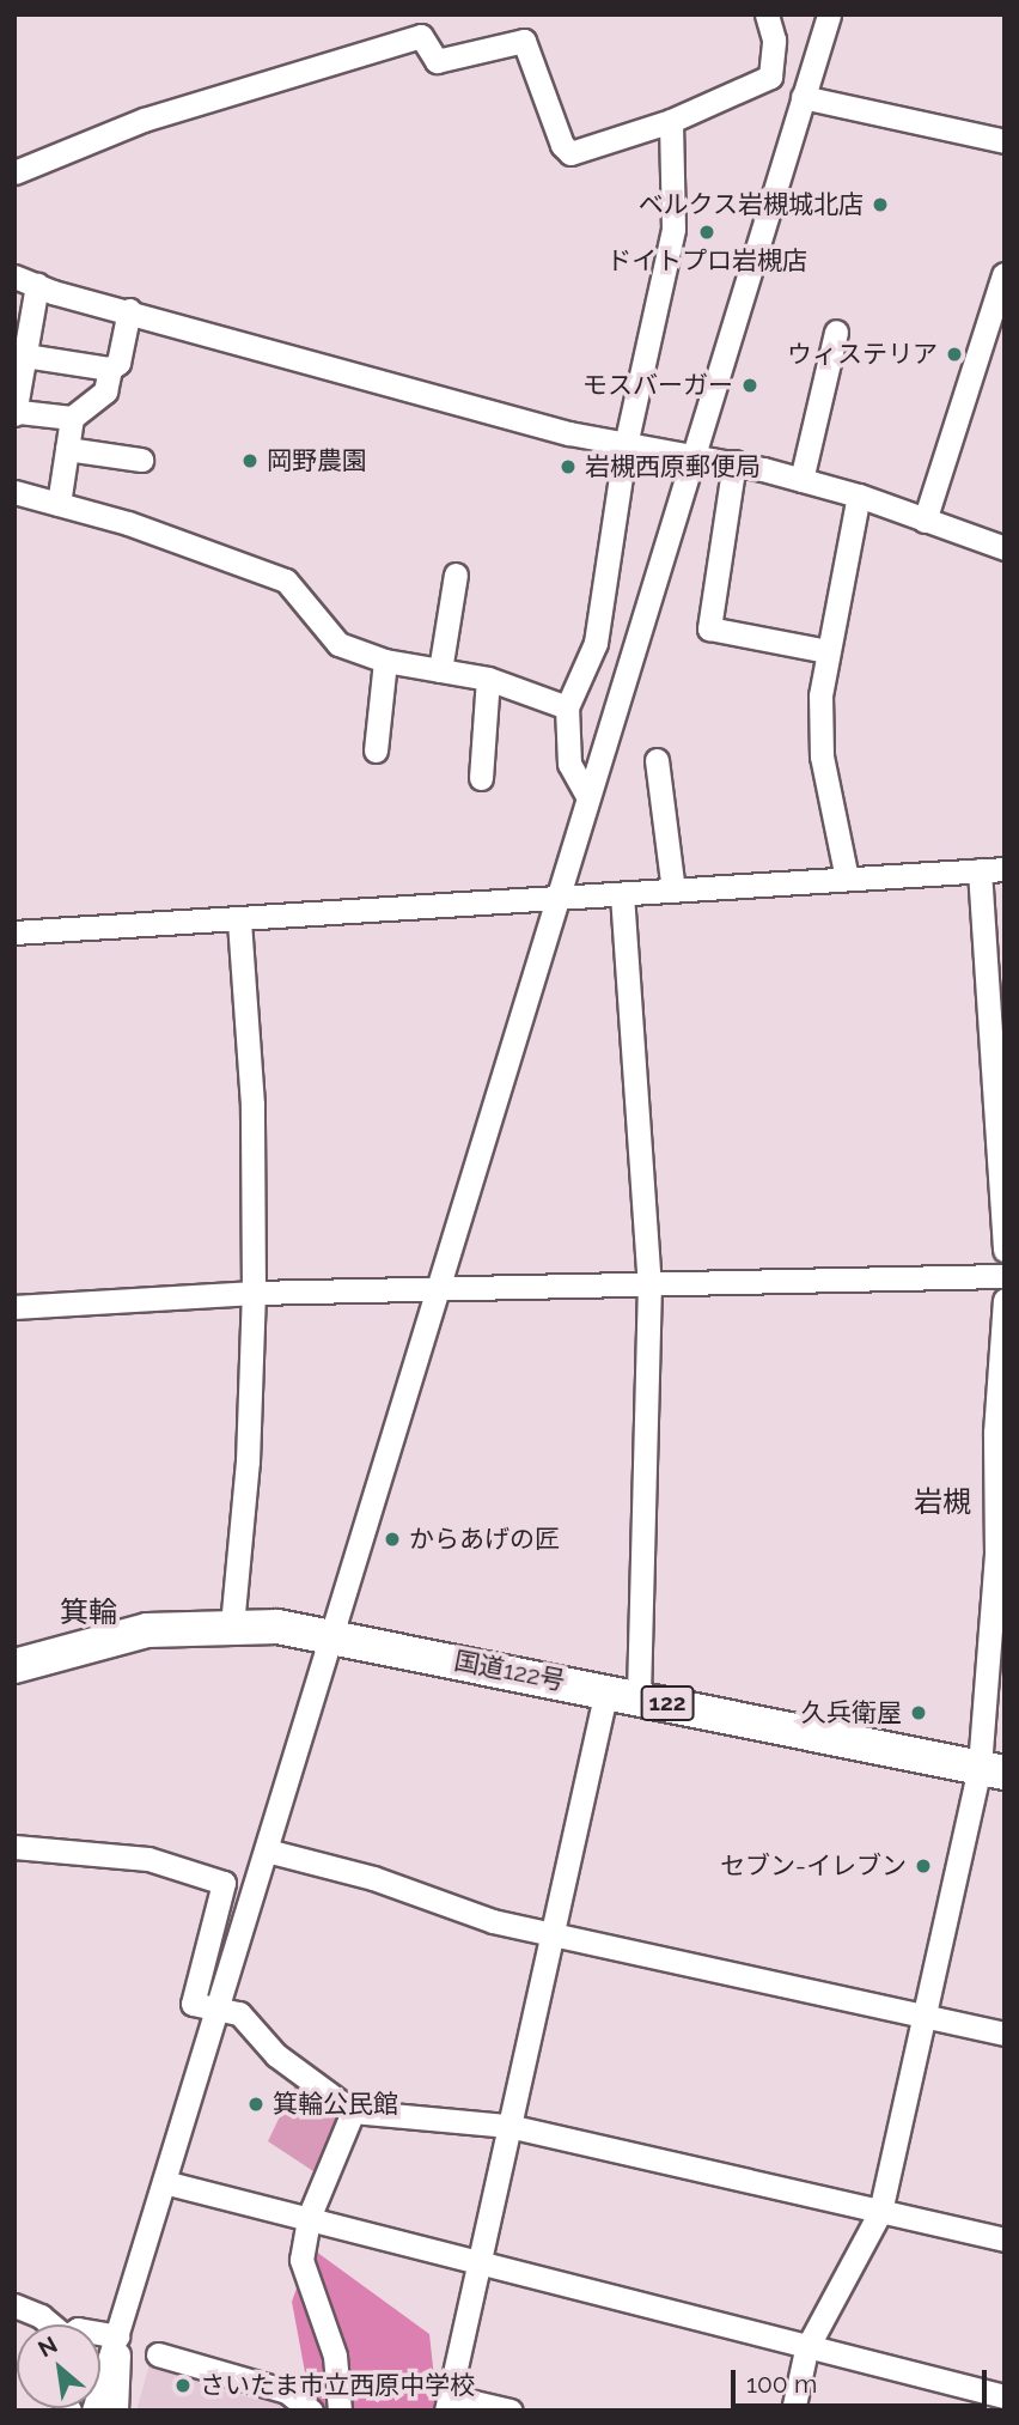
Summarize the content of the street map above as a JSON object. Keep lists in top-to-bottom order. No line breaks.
{"streets":{"highway":["国道122号","122"]},"districts":["岩槻","箕輪"],"places":["ベルクス岩槻城北店","ドイトプロ岩槻店","ウィステリア","モスバーガー","岡野農園","岩槻西原郵便局","からあげの匠","久兵衛屋","セブン-イレブン","箕輪公民館","さいたま市立西原中学校"],"scale_bar":"100 m","north":"top left"}
